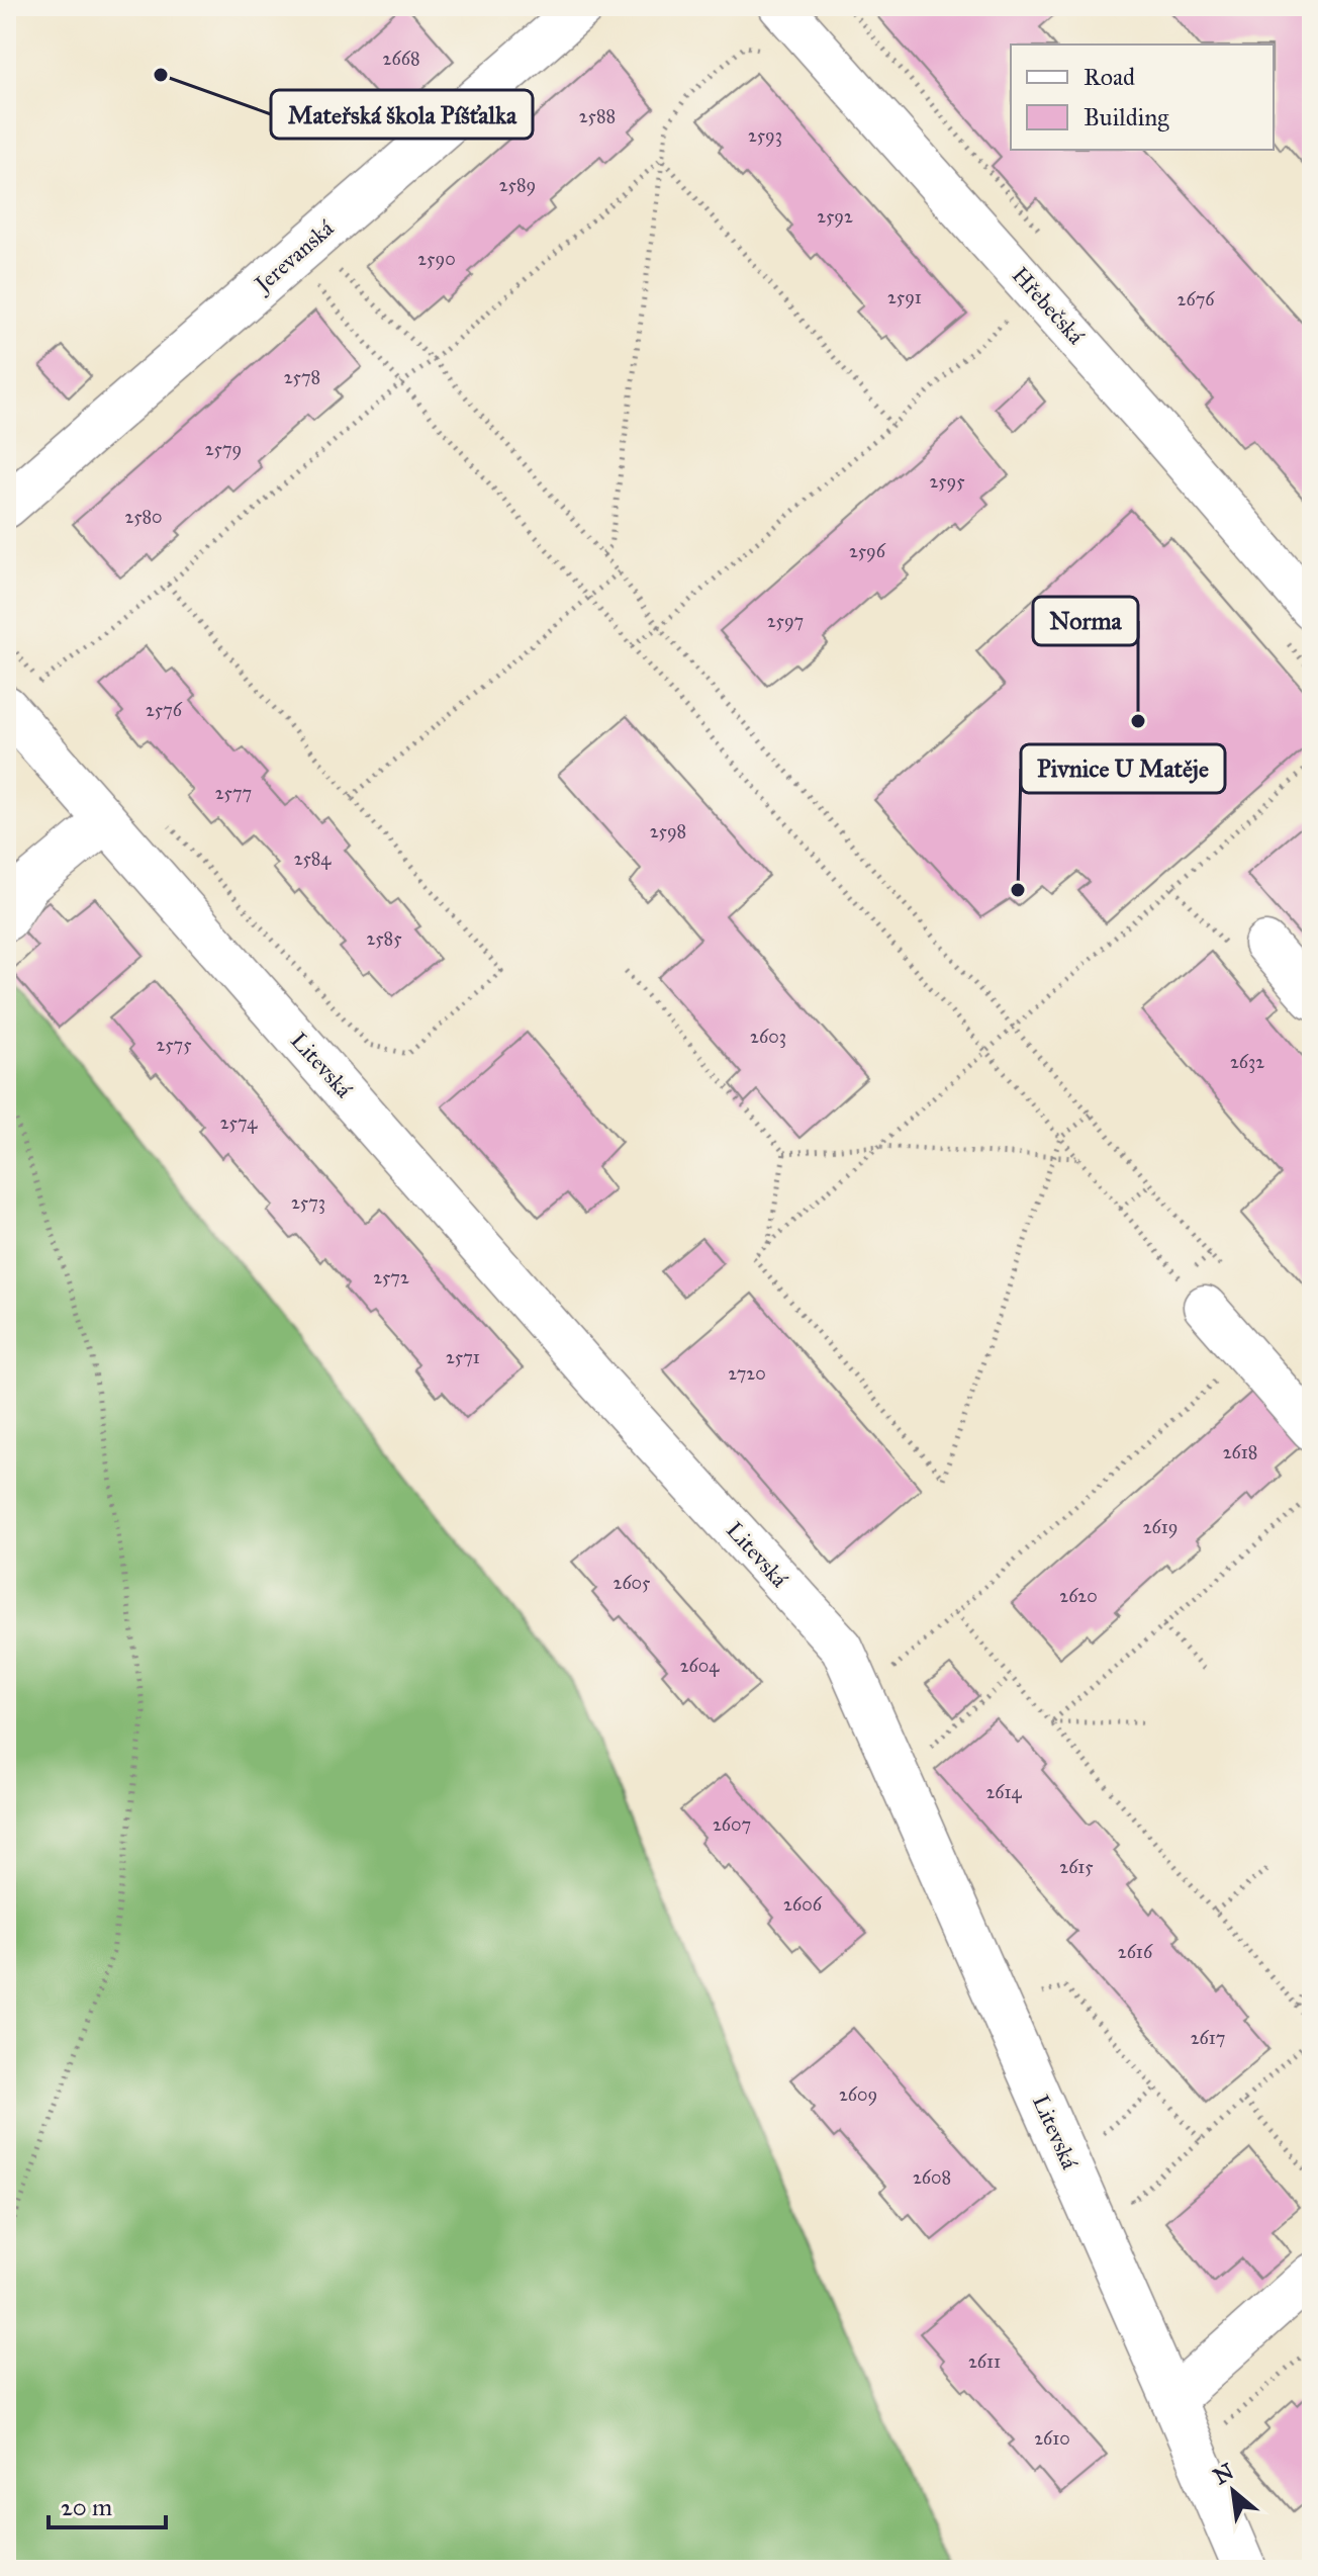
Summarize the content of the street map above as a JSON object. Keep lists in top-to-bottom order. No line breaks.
{"streets":{"street":["Jerevanská","Hřebečská","Litevská"]},"places":["Mateřská škola Píšťalka","Norma","Pivnice U Matěje"],"house_numbers":["2668","2588","2593","2589","2592","2590","2591","2676","2578","2579","2595","2580","2596","2597","2576","2577","2598","2584","2585","2603","2575","2632","2574","2573","2572","2571","2720","2618","2619","2605","2620","2604","2614","2607","2615","2606","2616","2617","2609","2608","2611","2610"],"legend":["Road","Building"],"scale_bar":"20 m","north":"top left"}
